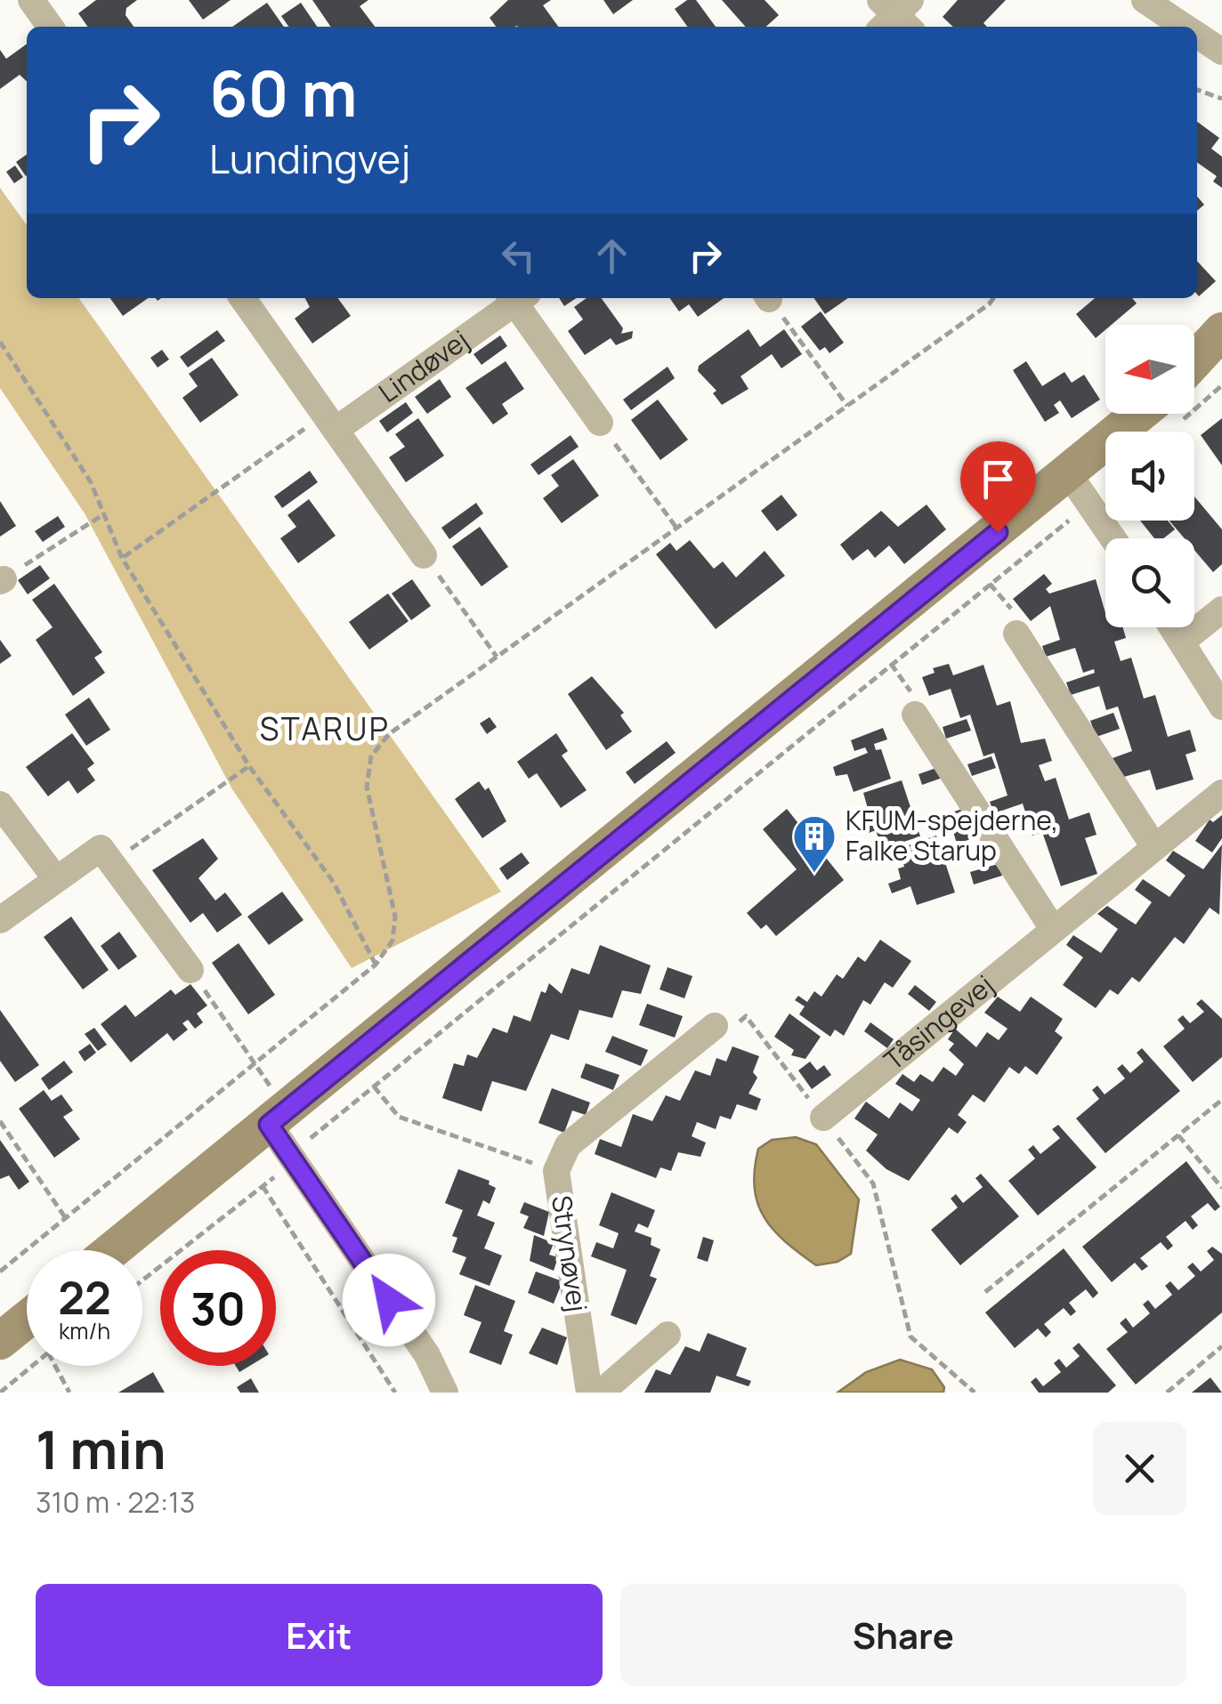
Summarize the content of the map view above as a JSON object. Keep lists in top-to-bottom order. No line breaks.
{"streets":{"street":["Lindøvej","Tåsingevej","Strynøvej"]},"districts":["STARUP"],"places":{"building":["KFUM-spejderne, Falke Starup"]},"north":"left","page":{"turn":["60 m","Lundingvej"],"speed":"22 km/h","limit":"30","heading":["1 min","310 m · 22:13"],"buttons":["Exit","Share"]}}
